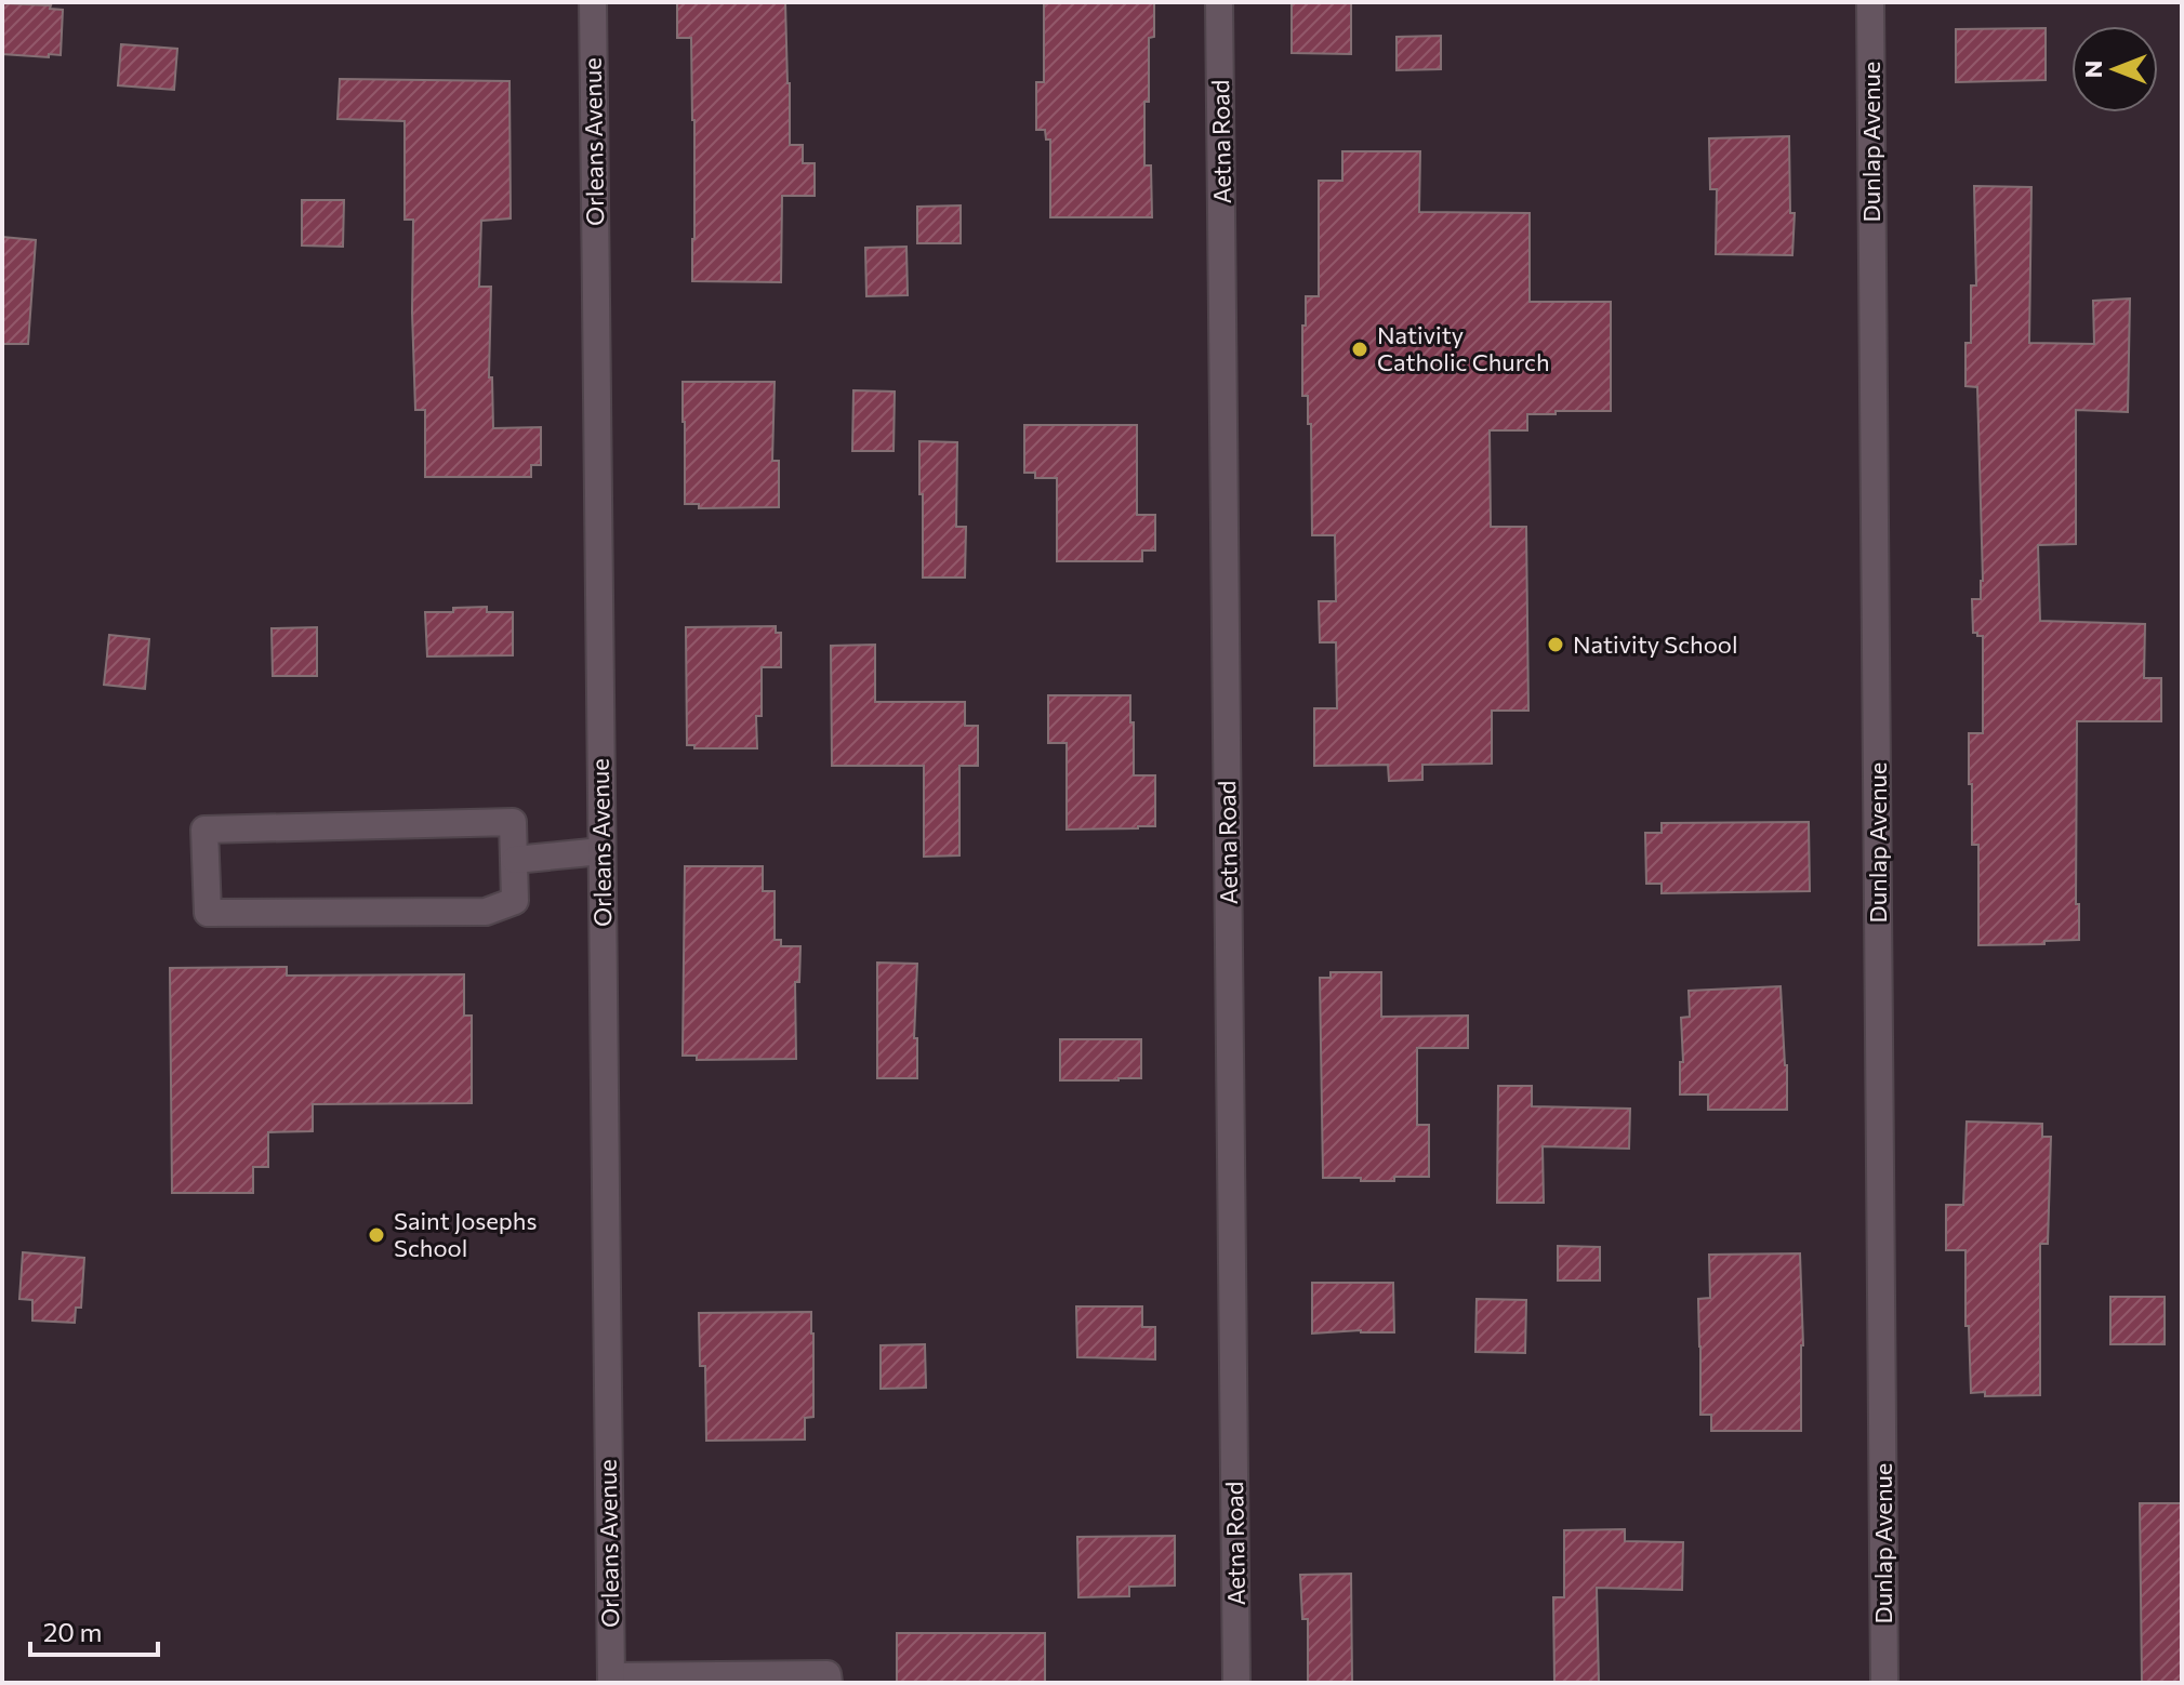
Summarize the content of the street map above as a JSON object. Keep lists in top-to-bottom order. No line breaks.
{"streets":{"street":["Orleans Avenue","Aetna Road","Dunlap Avenue"]},"places":["Nativity Catholic Church","Nativity School","Saint Josephs School"],"scale_bar":"20 m","north":"left"}
